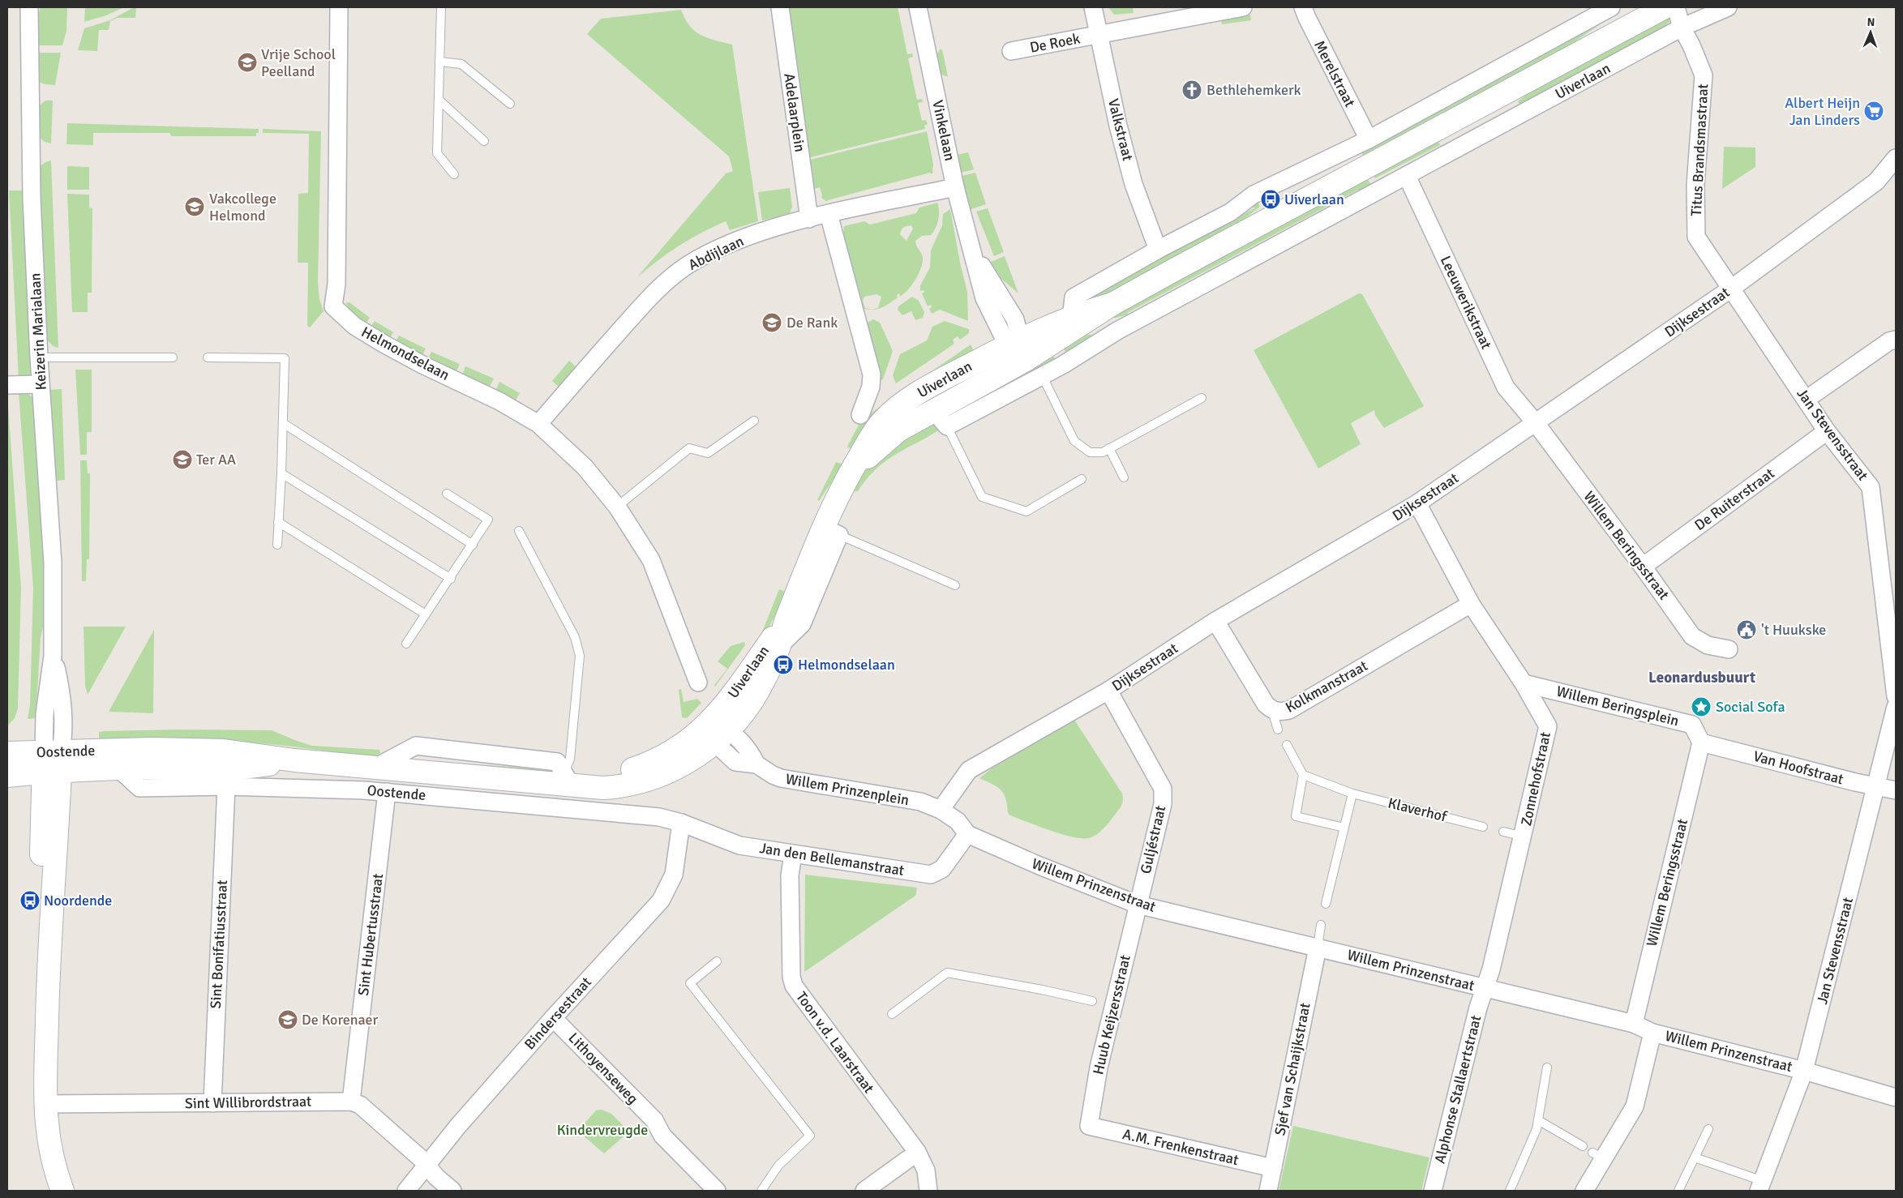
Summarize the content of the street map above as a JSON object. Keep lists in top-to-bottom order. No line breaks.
{"streets":{"main road":["Uiverlaan","Oostende"],"street":["De Roek","Merelstraat","Adelaarplein","Valkstraat","Vinkelaan","Titus Brandsmastraat","Abdijlaan","Leeuwerikstraat","Dijksestraat","Keizerin Marialaan","Helmondselaan","Jan Stevensstraat","De Ruiterstraat","Willem Beringsstraat","Kolkmanstraat","Willem Beringsplein","Van Hoofstraat","Zonnehofstraat","Willem Prinzenplein","Guljéstraat","Jan den Bellemanstraat","Willem Prinzenstraat","Sint Hubertusstraat","Sint Bonifatiusstraat","Bindersestraat","Huub Keijzersstraat","Toon v.d. Laarstraat","Lithoyenseweg","Sjef van Schaijkstraat","Alphonse Stallaertstraat","Sint Willibrordstraat","A.M. Frenkenstraat"],"lane":["Klaverhof"]},"crossings":[["De Roek","Valkstraat"],["Uiverlaan","Vinkelaan"],["Uiverlaan","Titus Brandsmastraat"],["Uiverlaan","Leeuwerikstraat"],["Uiverlaan","Oostende"],["Uiverlaan","Willem Prinzenplein"],["Adelaarplein","Abdijlaan"],["Vinkelaan","Abdijlaan"],["Titus Brandsmastraat","Dijksestraat"],["Titus Brandsmastraat","Jan Stevensstraat"],["Abdijlaan","Helmondselaan"],["Leeuwerikstraat","Dijksestraat"],["Leeuwerikstraat","Willem Beringsstraat"],["Dijksestraat","Jan Stevensstraat"],["Dijksestraat","Willem Beringsstraat"],["Dijksestraat","Kolkmanstraat"],["Dijksestraat","Zonnehofstraat"],["Dijksestraat","Willem Prinzenplein"],["Dijksestraat","Guljéstraat"],["Dijksestraat","Willem Prinzenstraat"],["Keizerin Marialaan","Oostende"],["Jan Stevensstraat","De Ruiterstraat"],["Jan Stevensstraat","Van Hoofstraat"],["Jan Stevensstraat","Willem Prinzenstraat"],["De Ruiterstraat","Willem Beringsstraat"],["Willem Beringsstraat","Willem Beringsplein"],["Willem Beringsstraat","Van Hoofstraat"],["Willem Beringsstraat","Willem Prinzenstraat"],["Kolkmanstraat","Zonnehofstraat"],["Willem Beringsplein","Van Hoofstraat"],["Willem Beringsplein","Zonnehofstraat"],["Oostende","Willem Prinzenplein"],["Oostende","Jan den Bellemanstraat"],["Oostende","Sint Hubertusstraat"],["Oostende","Sint Bonifatiusstraat"],["Oostende","Bindersestraat"],["Zonnehofstraat","Willem Prinzenstraat"],["Zonnehofstraat","Alphonse Stallaertstraat"],["Willem Prinzenplein","Willem Prinzenstraat"],["Guljéstraat","Willem Prinzenstraat"],["Guljéstraat","Huub Keijzersstraat"],["Jan den Bellemanstraat","Willem Prinzenstraat"],["Jan den Bellemanstraat","Bindersestraat"],["Jan den Bellemanstraat","Toon v.d. Laarstraat"],["Willem Prinzenstraat","Huub Keijzersstraat"],["Willem Prinzenstraat","Sjef van Schaijkstraat"],["Willem Prinzenstraat","Alphonse Stallaertstraat"],["Sint Hubertusstraat","Sint Willibrordstraat"],["Sint Bonifatiusstraat","Sint Willibrordstraat"],["Bindersestraat","Lithoyenseweg"],["Huub Keijzersstraat","A.M. Frenkenstraat"],["Sjef van Schaijkstraat","A.M. Frenkenstraat"]],"districts":["Leonardusbuurt"],"parks":["Kindervreugde"],"places":{"school or university":["Vrije School Peelland","Vakcollege Helmond","De Rank","Ter AA","De Korenaer"],"church":["Bethlehemkerk"],"supermarket":["Albert Heijn Jan Linders"],"bus stop":["Uiverlaan","Helmondselaan","Noordende"],"public building":["'t Huukske"],"place":["Social Sofa"]},"north":"top"}
